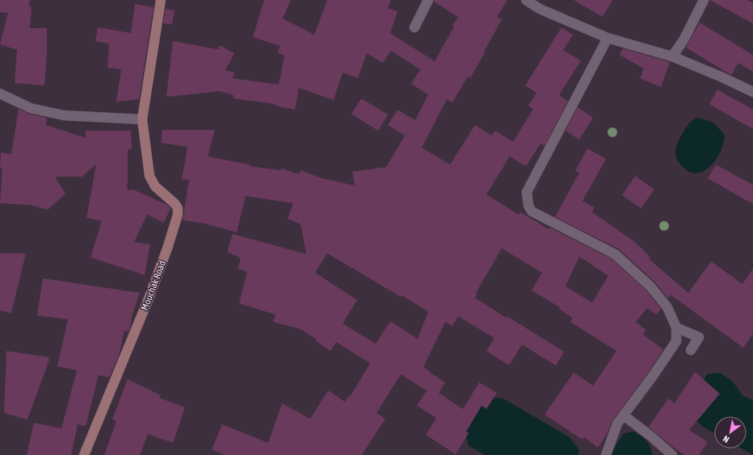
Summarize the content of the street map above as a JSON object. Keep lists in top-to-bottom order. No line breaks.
{"streets":{"street":["Mouchak Road"]},"north":"bottom left"}
